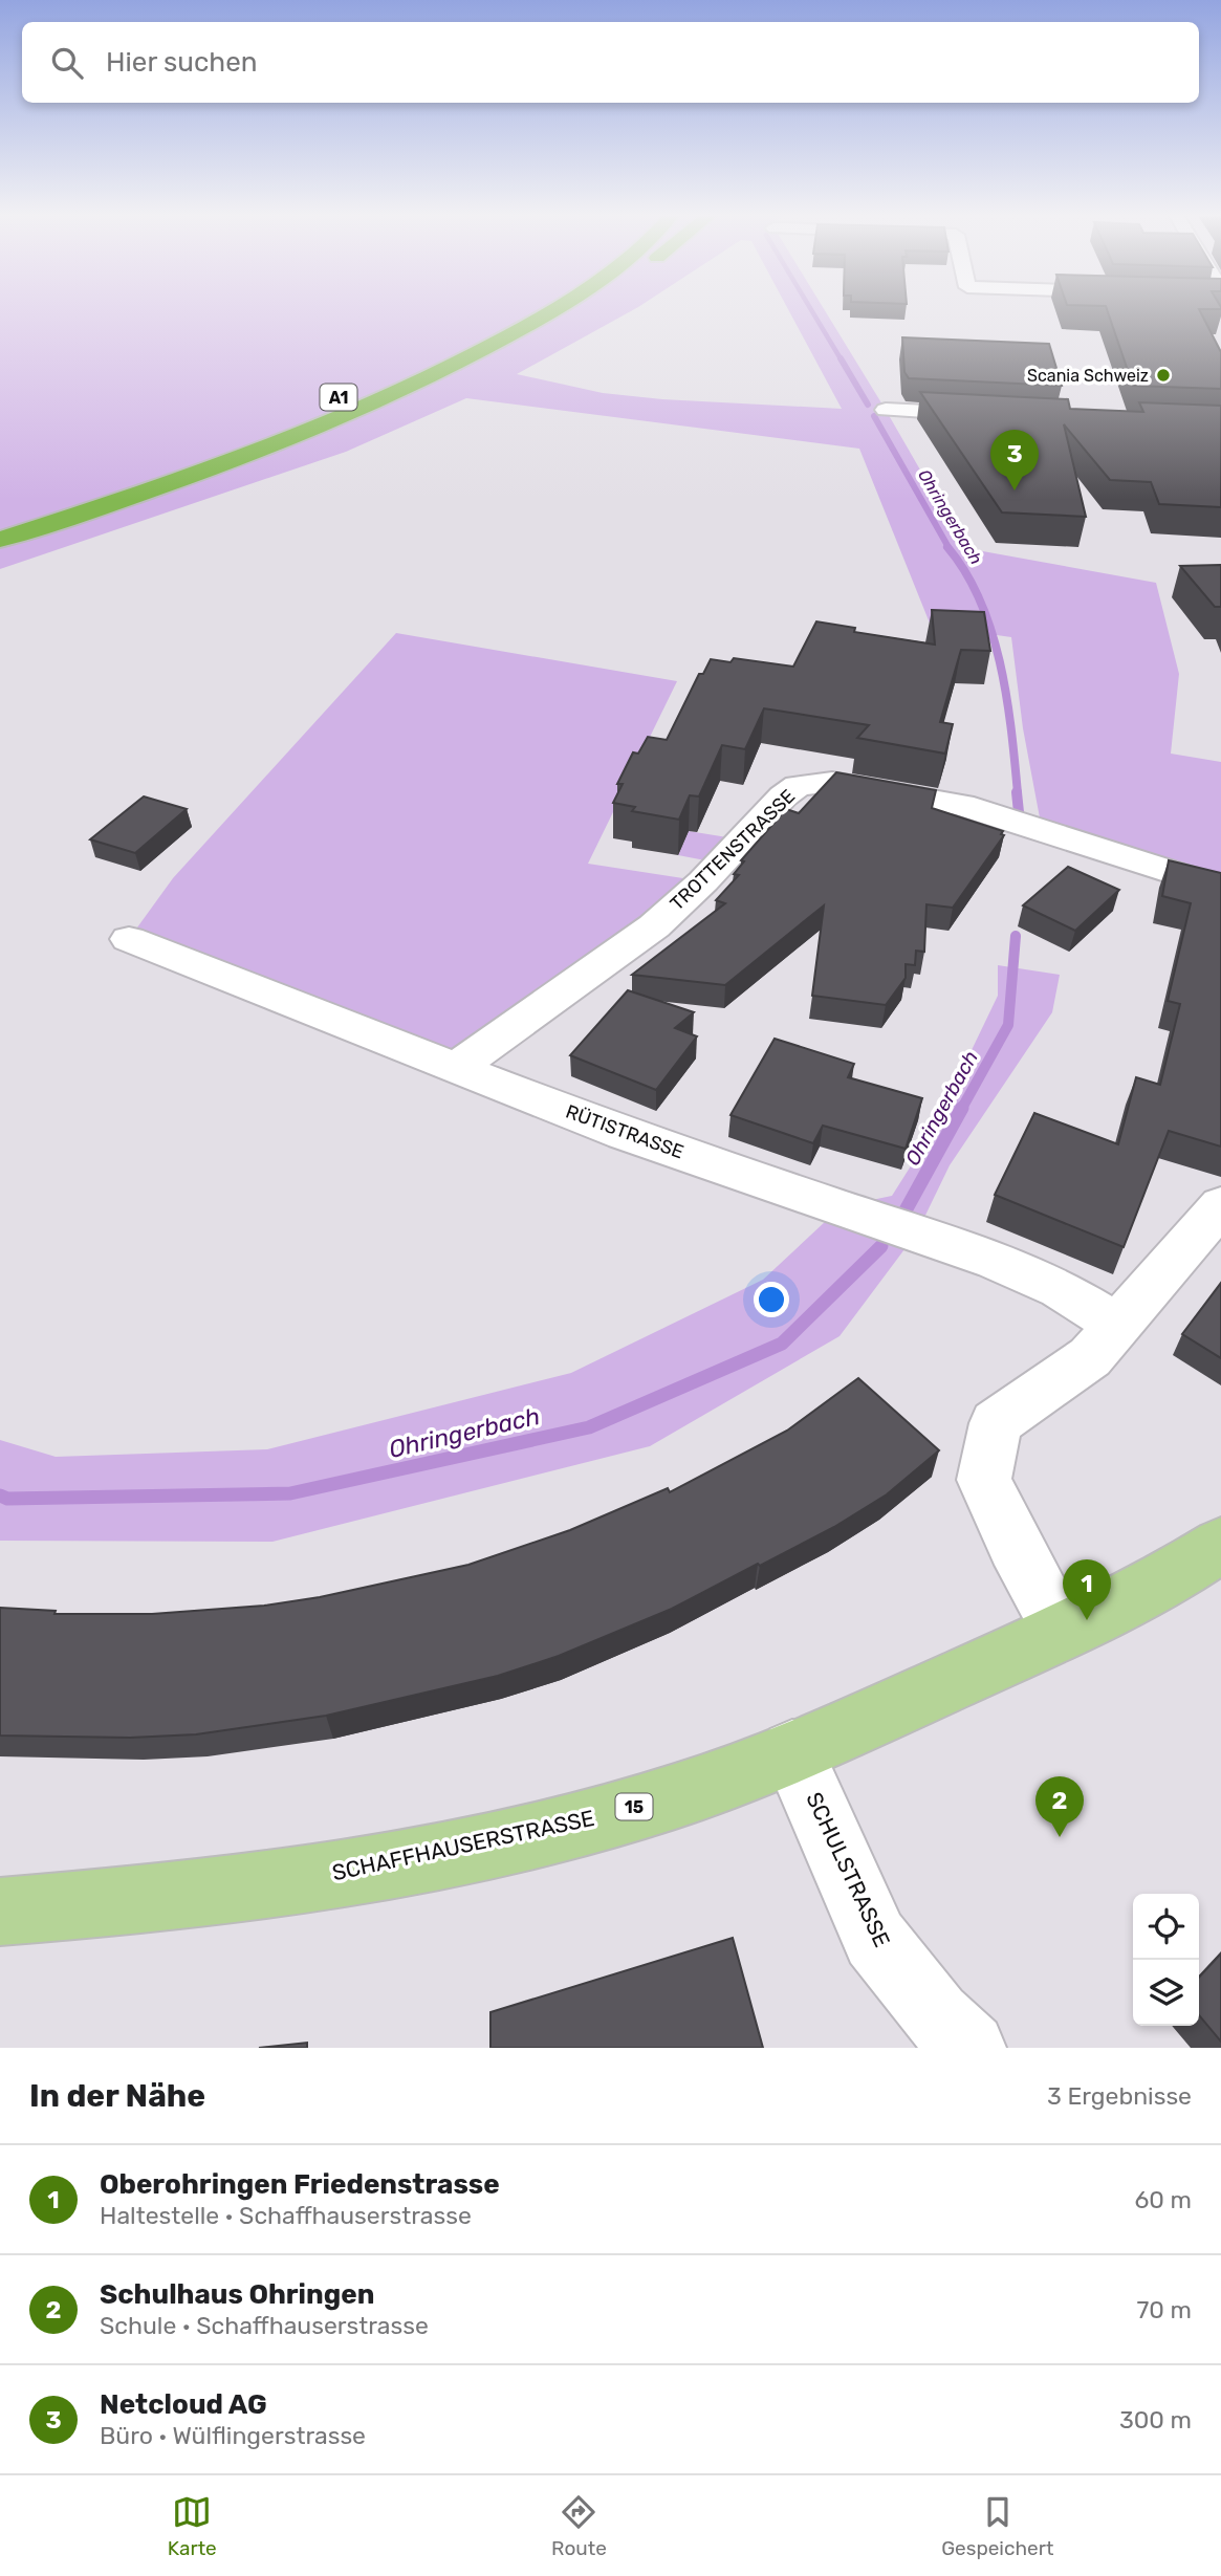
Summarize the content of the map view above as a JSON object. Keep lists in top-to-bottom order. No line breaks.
{"streets":{"highway":["A1"],"main road":["15","SCHAFFHAUSERSTRASSE"],"street":["TROTTENSTRASSE","RÜTISTRASSE","SCHULSTRASSE"]},"crossings":[["TROTTENSTRASSE","RÜTISTRASSE"],["SCHAFFHAUSERSTRASSE","SCHULSTRASSE"]],"water":["Ohringerbach"],"places":["Scania Schweiz"],"page":{"search":"Hier suchen","pins":["3","1","2"],"heading":["In der Nähe","3 Ergebnisse"],"list":[{"mark":"1","name":"Oberohringen Friedenstrasse","note":"Haltestelle · Schaffhauserstrasse","value":"60 m"},{"mark":"2","name":"Schulhaus Ohringen","note":"Schule · Schaffhauserstrasse","value":"70 m"},{"mark":"3","name":"Netcloud AG","note":"Büro · Wülflingerstrasse","value":"300 m"}],"nav":["Karte","Route","Gespeichert"]}}
